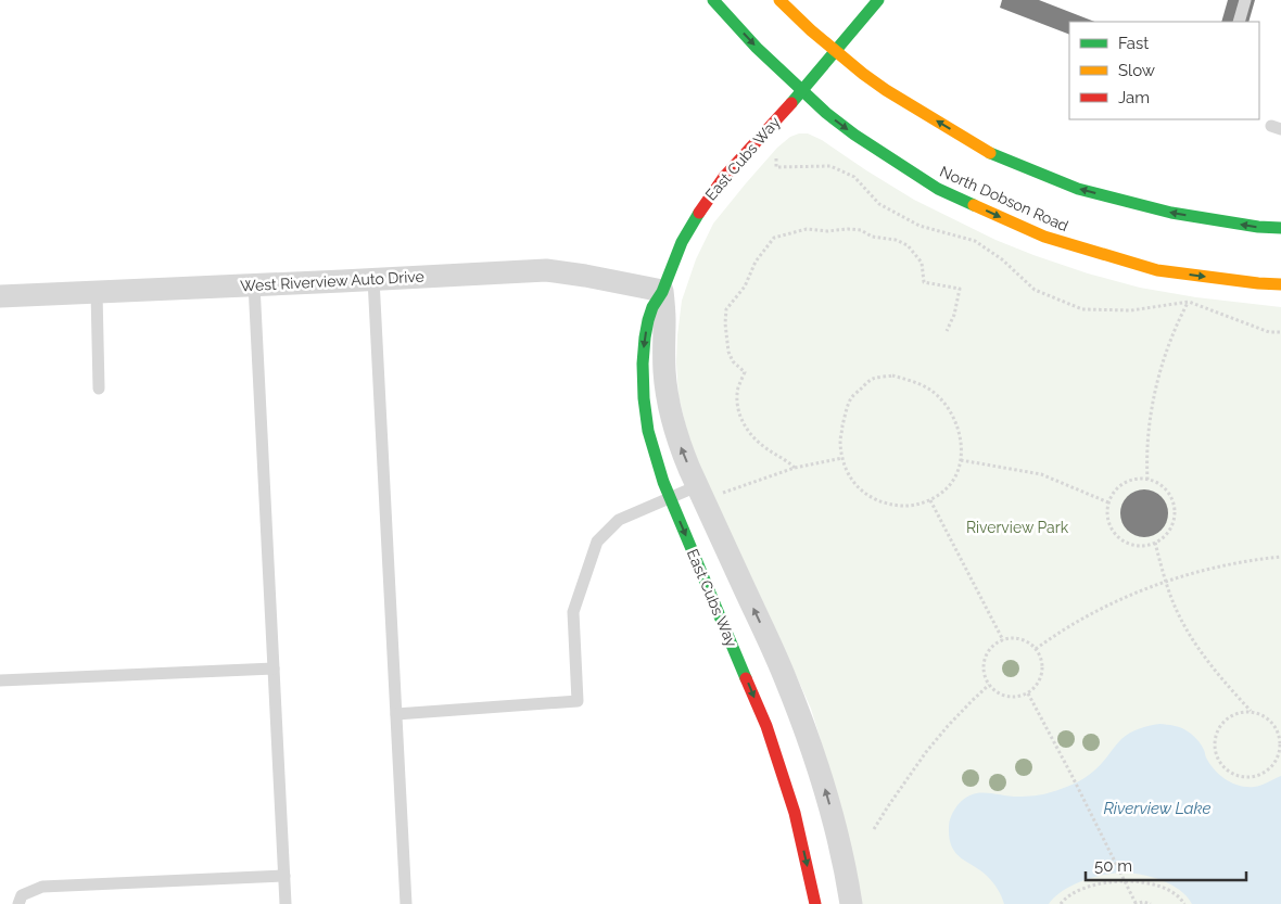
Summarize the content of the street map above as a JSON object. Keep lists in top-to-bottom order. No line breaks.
{"streets":{"main road":["East Cubs Way","North Dobson Road"],"street":["West Riverview Auto Drive"]},"crossings":[["East Cubs Way","North Dobson Road"],["East Cubs Way","West Riverview Auto Drive"]],"water":["Riverview Lake"],"parks":["Riverview Park"],"legend":["Fast","Slow","Jam"],"scale_bar":"50 m"}
